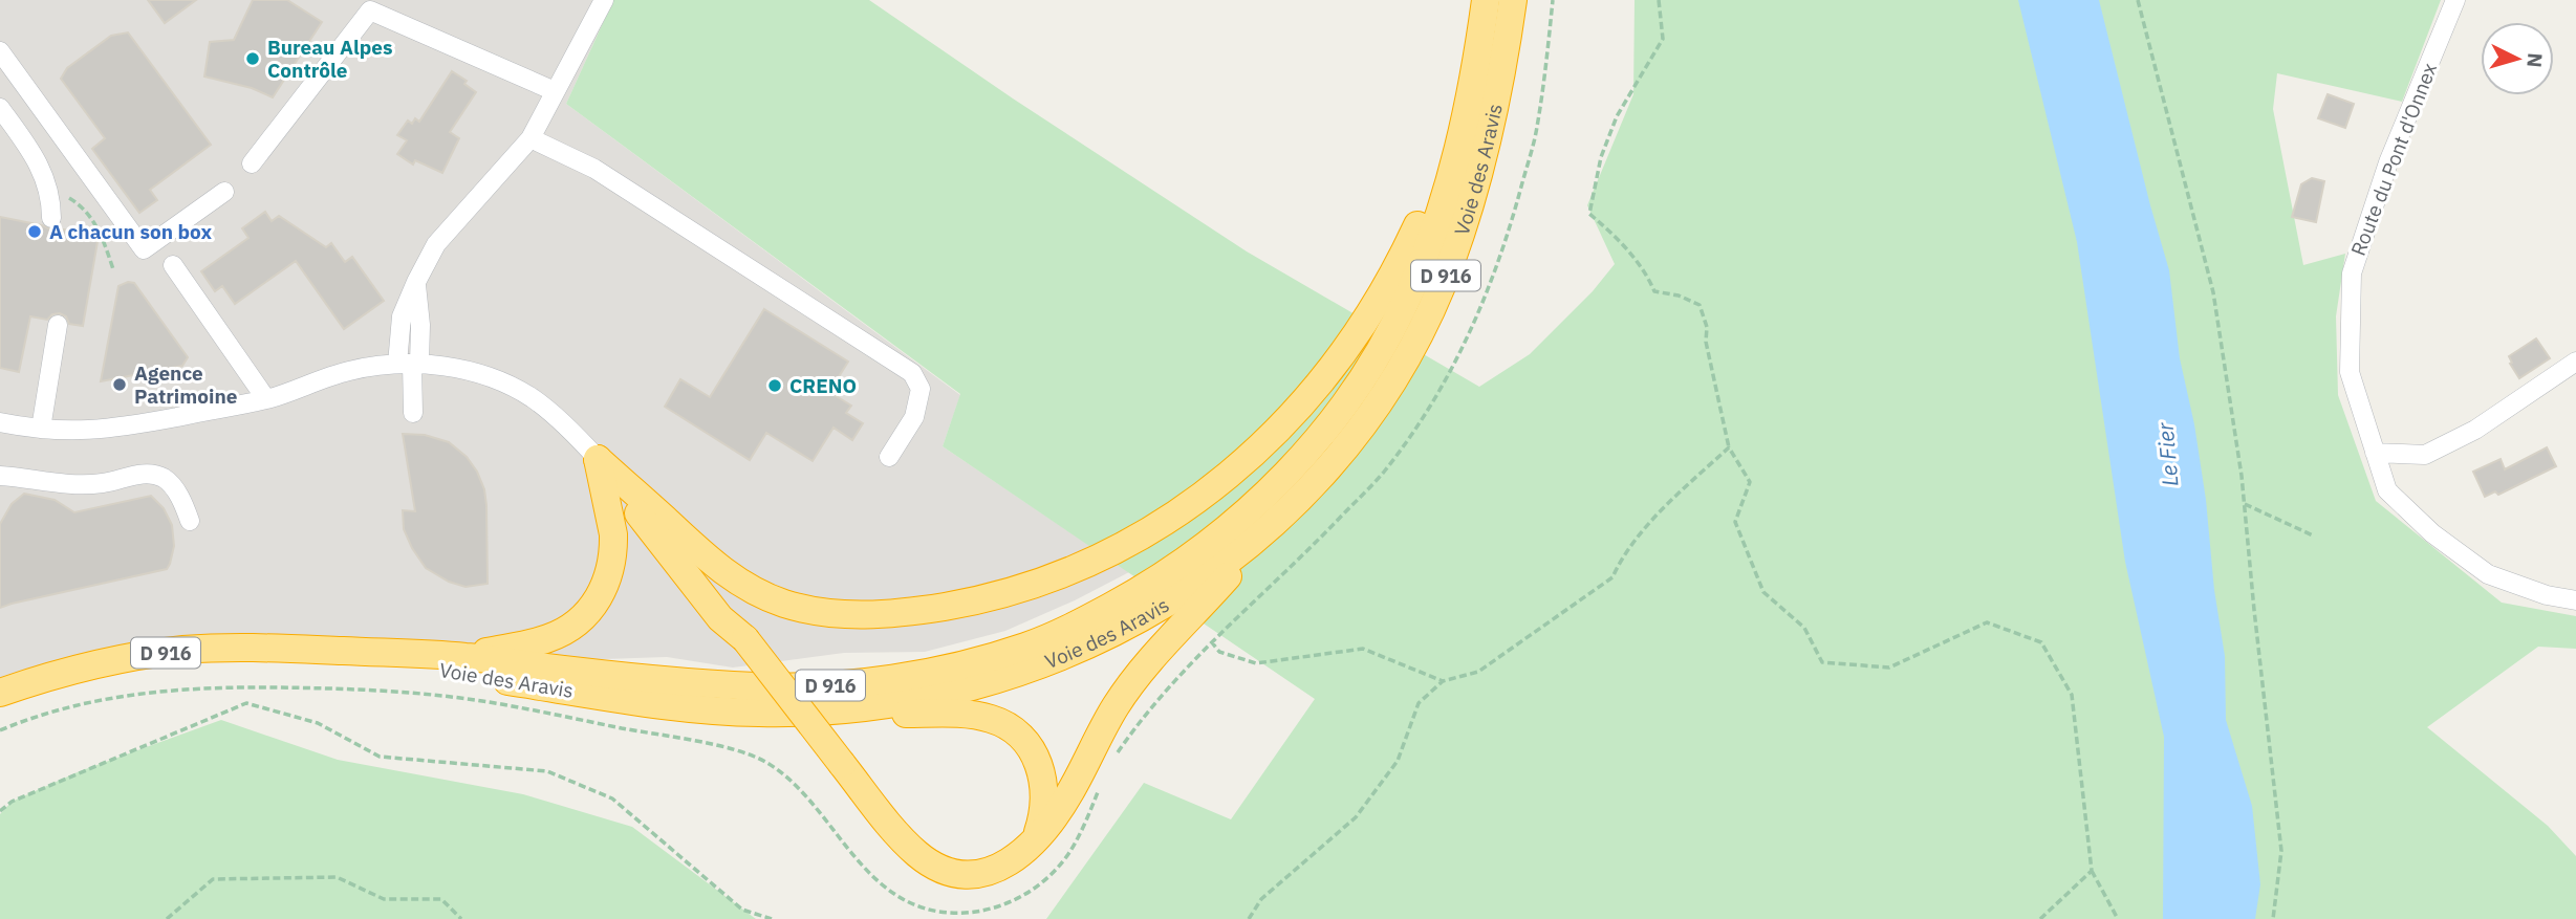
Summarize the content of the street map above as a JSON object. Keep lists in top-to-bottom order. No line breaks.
{"streets":{"highway":["Voie des Aravis","D 916"],"street":["Route du Pont d'Onnex"]},"water":["Le Fier"],"places":["Bureau Alpes Contrôle","A chacun son box","Agence Patrimoine","CRENO"],"north":"right"}
